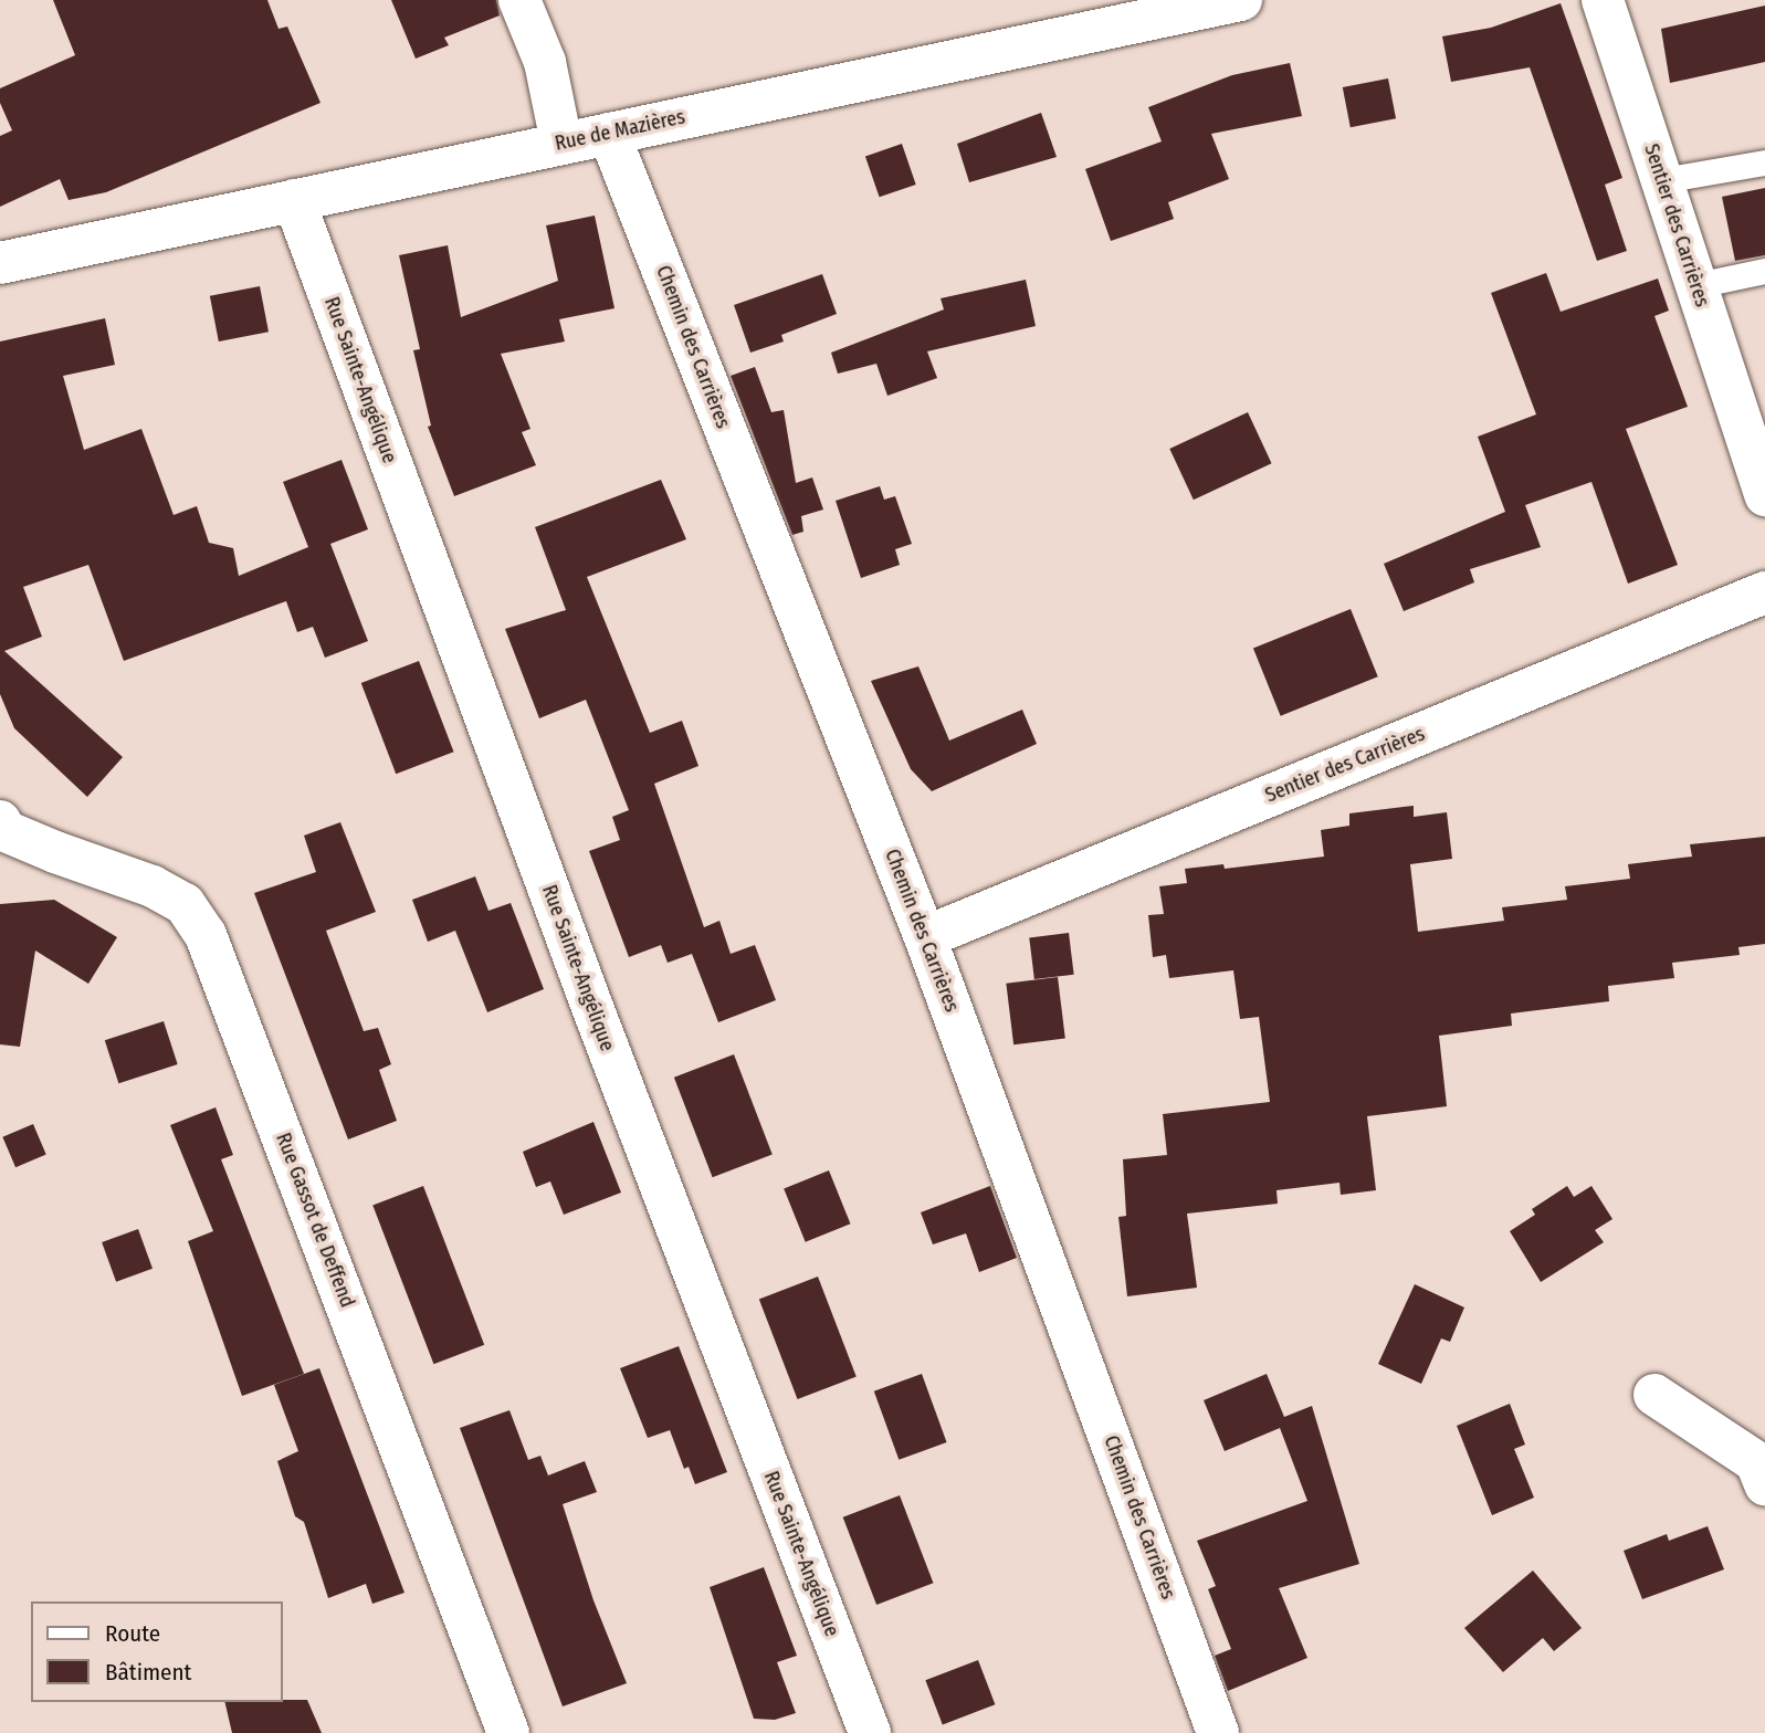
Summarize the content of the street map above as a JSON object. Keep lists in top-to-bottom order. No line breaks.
{"streets":{"street":["Rue de Mazières","Sentier des Carrières","Chemin des Carrières","Rue Sainte-Angélique","Rue Gassot de Deffend"]},"crossings":[["Rue de Mazières","Chemin des Carrières"],["Rue de Mazières","Rue Sainte-Angélique"],["Sentier des Carrières","Chemin des Carrières"]],"legend":["Route","Bâtiment"]}
